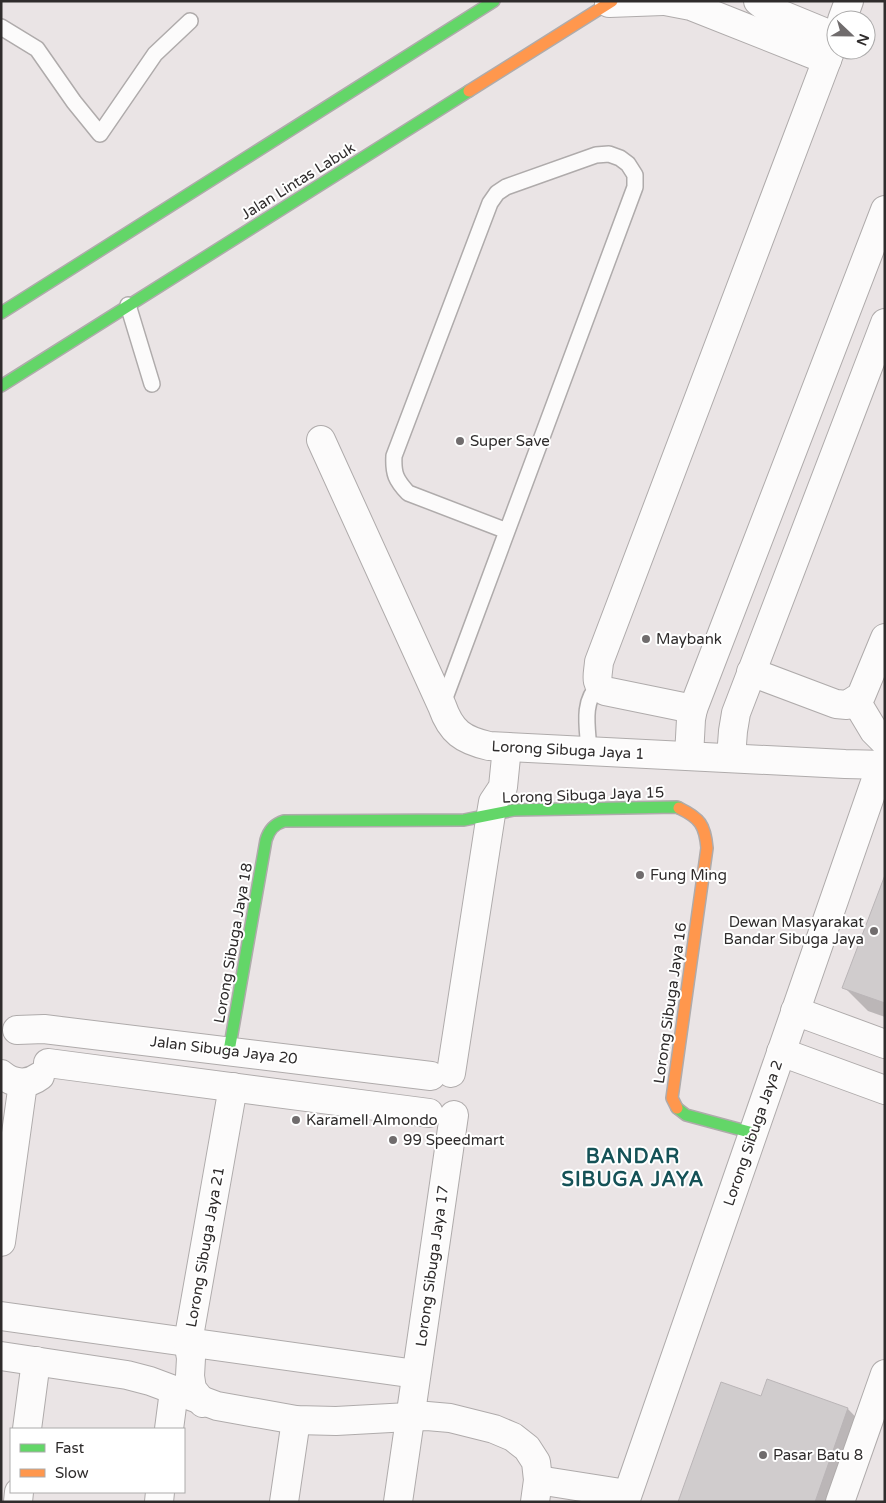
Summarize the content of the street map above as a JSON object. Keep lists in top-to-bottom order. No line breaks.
{"streets":{"main road":["Jalan Lintas Labuk","Lorong Sibuga Jaya 15","Lorong Sibuga Jaya 18","Lorong Sibuga Jaya 16"],"street":["Lorong Sibuga Jaya 1","Jalan Sibuga Jaya 20","Lorong Sibuga Jaya 2","Lorong Sibuga Jaya 21","Lorong Sibuga Jaya 17"]},"crossings":[["Lorong Sibuga Jaya 1","Lorong Sibuga Jaya 2"],["Lorong Sibuga Jaya 1","Lorong Sibuga Jaya 17"],["Lorong Sibuga Jaya 15","Lorong Sibuga Jaya 18"],["Lorong Sibuga Jaya 15","Lorong Sibuga Jaya 16"],["Lorong Sibuga Jaya 15","Lorong Sibuga Jaya 17"],["Lorong Sibuga Jaya 18","Jalan Sibuga Jaya 20"],["Lorong Sibuga Jaya 16","Lorong Sibuga Jaya 2"],["Jalan Sibuga Jaya 20","Lorong Sibuga Jaya 17"]],"districts":["BANDAR SIBUGA JAYA"],"places":["Super Save","Maybank","Fung Ming","Dewan Masyarakat Bandar Sibuga Jaya","Karamell Almondo","99 Speedmart","Pasar Batu 8"],"legend":["Fast","Slow"],"north":"right"}
